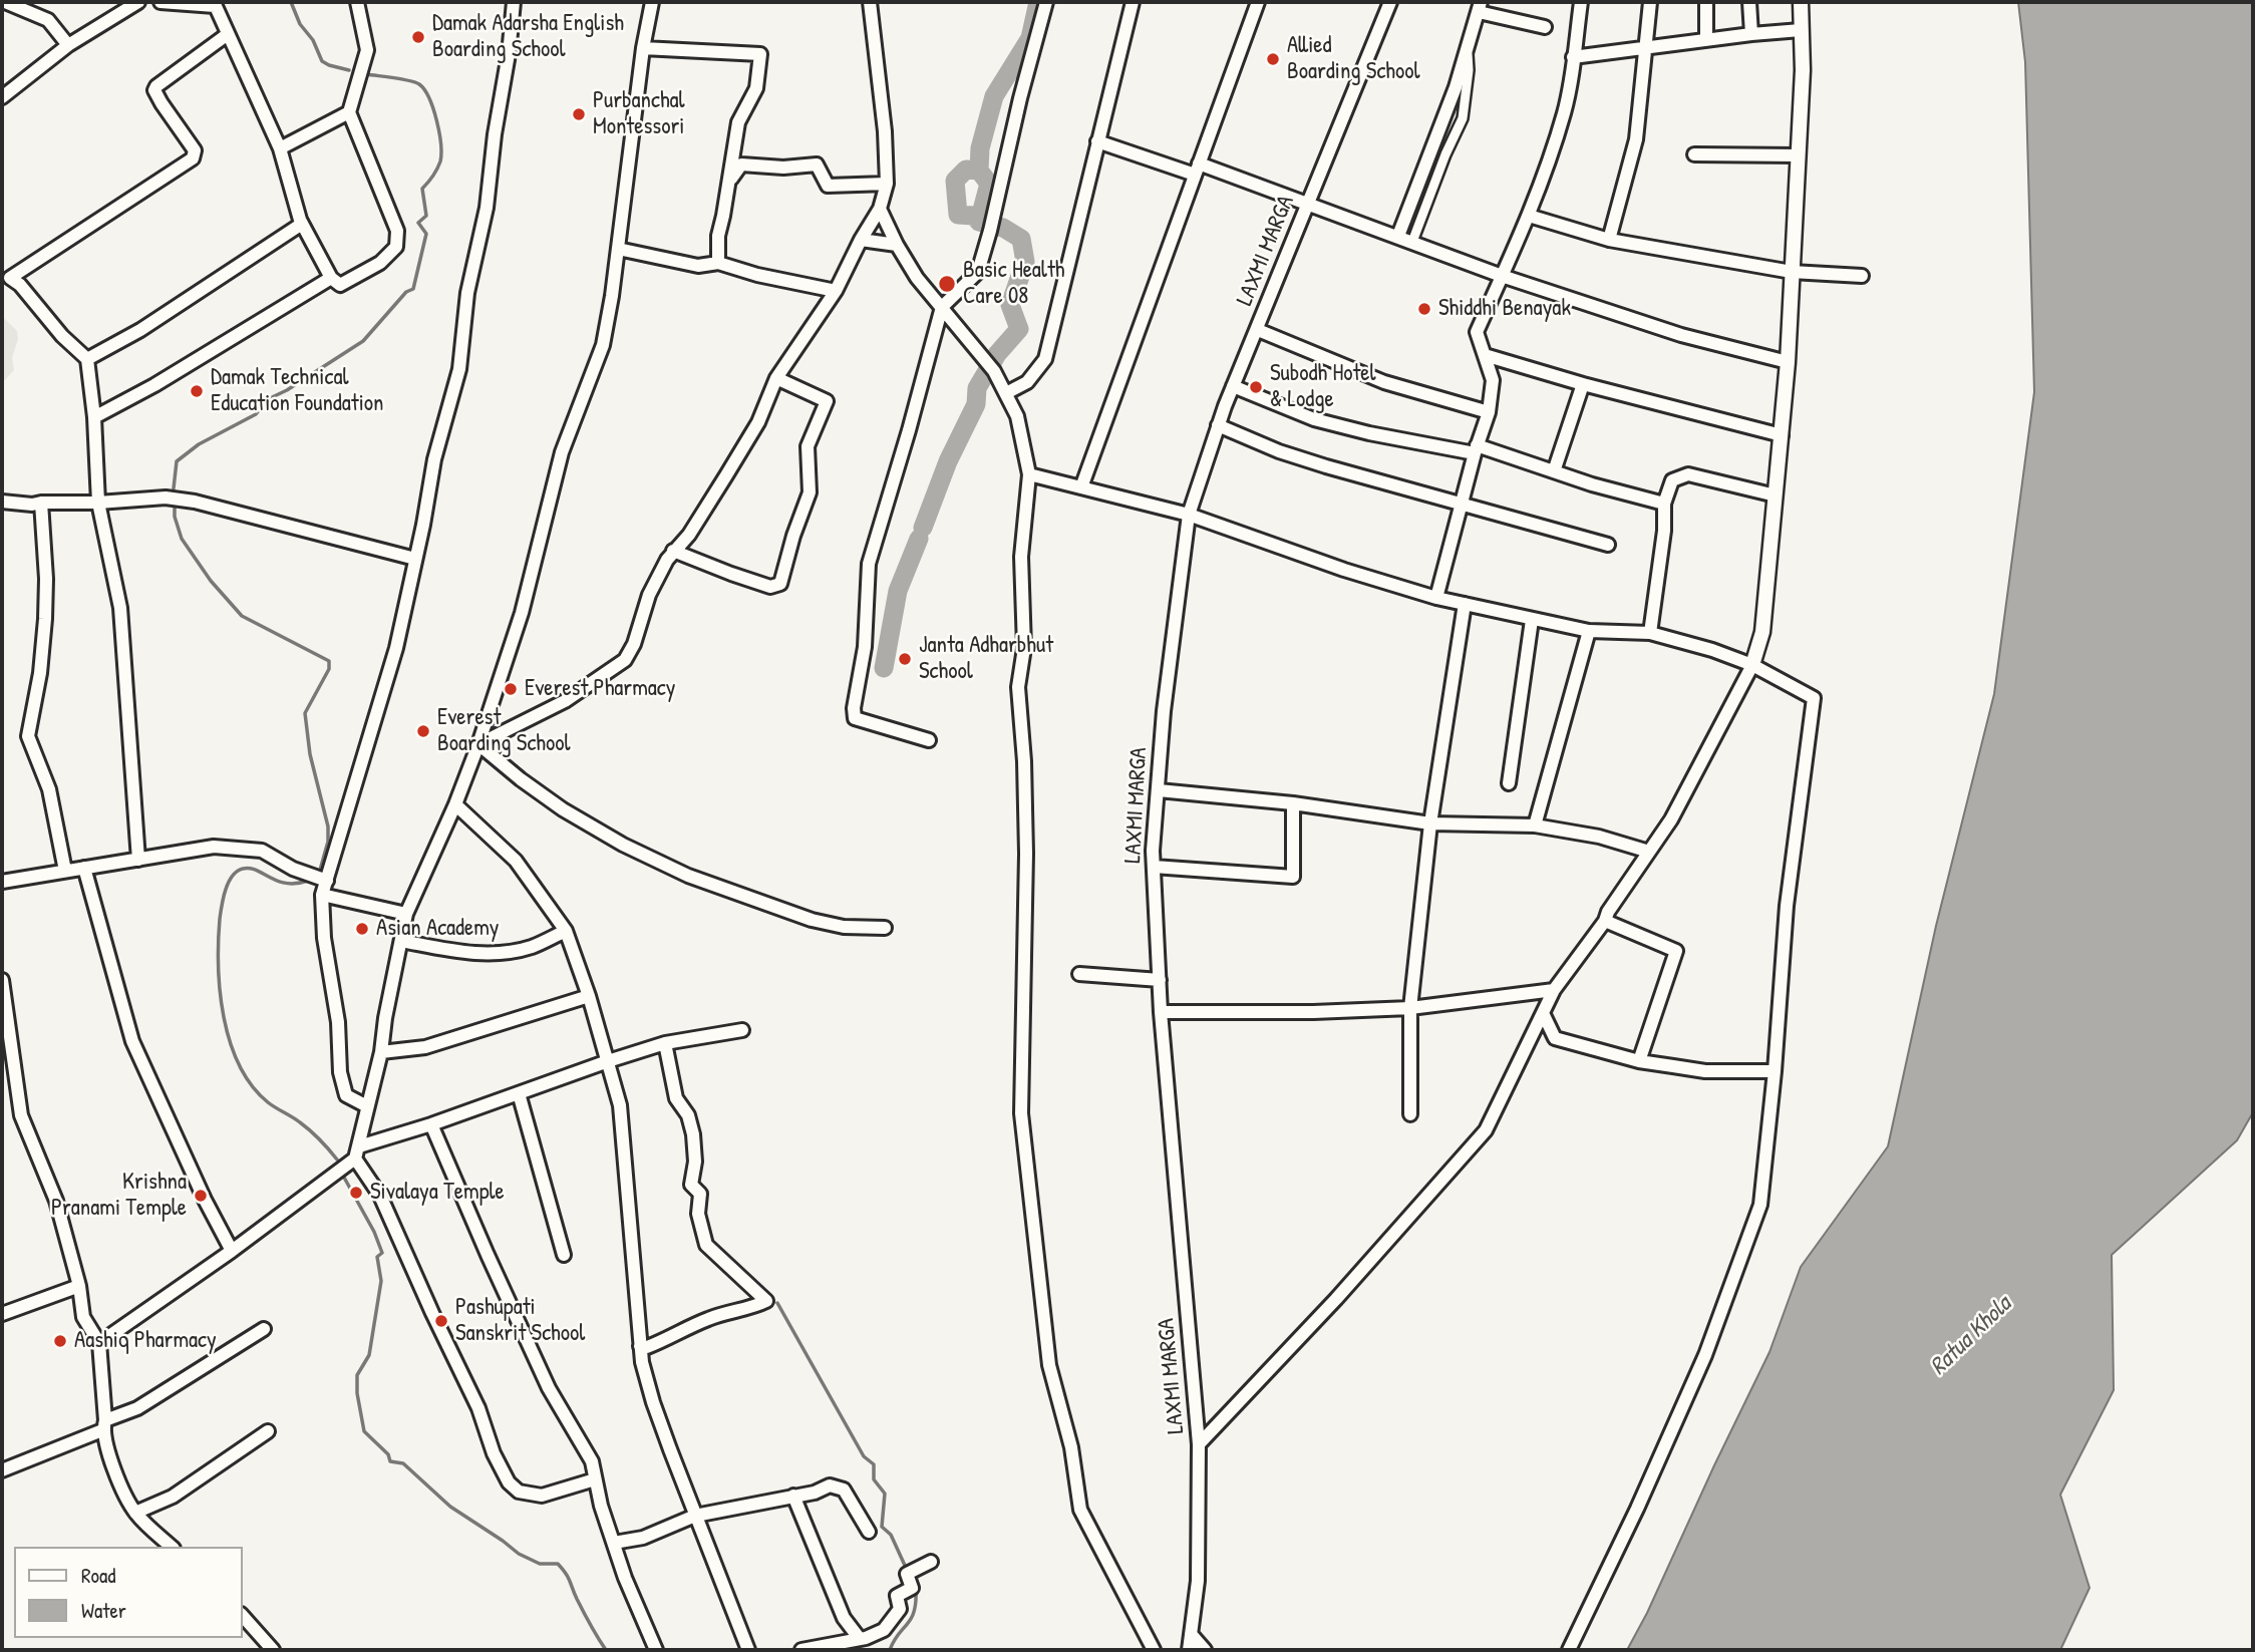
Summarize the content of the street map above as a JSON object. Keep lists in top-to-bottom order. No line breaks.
{"streets":{"street":["LAXMI MARGA"]},"water":["Ratua Khola"],"places":["Damak Adarsha English Boarding School","Allied Boarding School","Purbanchal Montessori","Basic Health Care 08","Shiddhi Benayak","Subodh Hotel & Lodge","Damak Technical Education Foundation","Janta Adharbhut School","Everest Pharmacy","Everest Boarding School","Asian Academy","Sivalaya Temple","Krishna Pranami Temple","Pashupati Sanskrit School","Aashiq Pharmacy"],"legend":["Road","Water"]}
